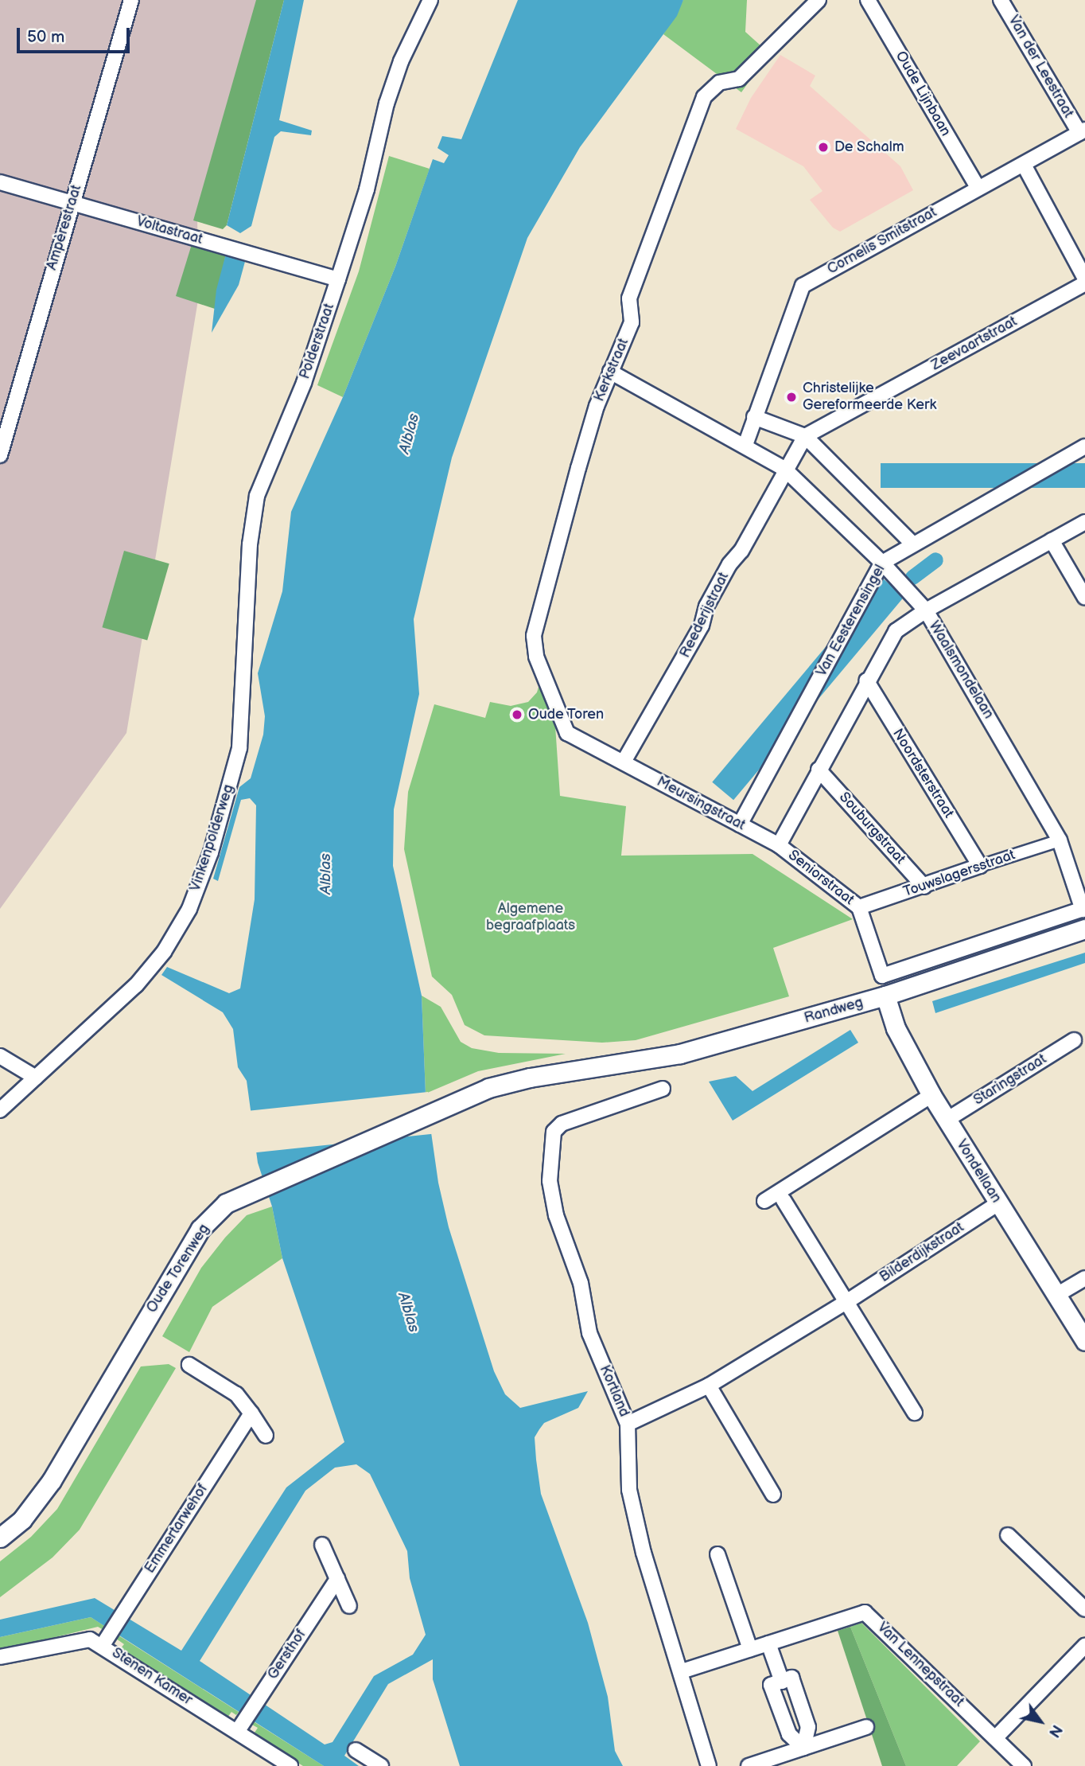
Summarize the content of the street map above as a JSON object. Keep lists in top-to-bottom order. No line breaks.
{"streets":{"street":["Van der Leestraat","Oude Lijnbaan","Ampèrestraat","Voltastraat","Cornelis Smitstraat","Polderstraat","Zeevaartstraat","Kerkstraat","Reederijstraat","Van Eesterensingel","Waalsmondelaan","Noordsterstraat","Meursingstraat","Souburgstraat","Vinkenpolderweg","Touwslagersstraat","Seniorstraat","Randweg","Staringstraat","Vondellaan","Bilderdijkstraat","Oude Torenweg","Kortland","Emmertarwehof","Gersthof","Van Lennepstraat","Stenen Kamer"]},"crossings":[["Van der Leestraat","Cornelis Smitstraat"],["Oude Lijnbaan","Cornelis Smitstraat"],["Ampèrestraat","Voltastraat"],["Voltastraat","Polderstraat"],["Cornelis Smitstraat","Waalsmondelaan"],["Polderstraat","Vinkenpolderweg"],["Kerkstraat","Reederijstraat"],["Kerkstraat","Waalsmondelaan"],["Kerkstraat","Meursingstraat"],["Reederijstraat","Waalsmondelaan"],["Reederijstraat","Meursingstraat"],["Van Eesterensingel","Waalsmondelaan"],["Van Eesterensingel","Meursingstraat"],["Waalsmondelaan","Touwslagersstraat"],["Waalsmondelaan","Seniorstraat"],["Noordsterstraat","Touwslagersstraat"],["Meursingstraat","Seniorstraat"],["Souburgstraat","Touwslagersstraat"],["Touwslagersstraat","Seniorstraat"],["Randweg","Vondellaan"],["Randweg","Oude Torenweg"],["Staringstraat","Vondellaan"],["Vondellaan","Bilderdijkstraat"],["Bilderdijkstraat","Kortland"],["Kortland","Van Lennepstraat"],["Emmertarwehof","Stenen Kamer"],["Gersthof","Stenen Kamer"]],"water":["Alblas"],"parks":["Algemene begraafplaats"],"places":["De Schalm","Christelijke Gereformeerde Kerk","Oude Toren"],"scale_bar":"50 m","north":"bottom right"}
